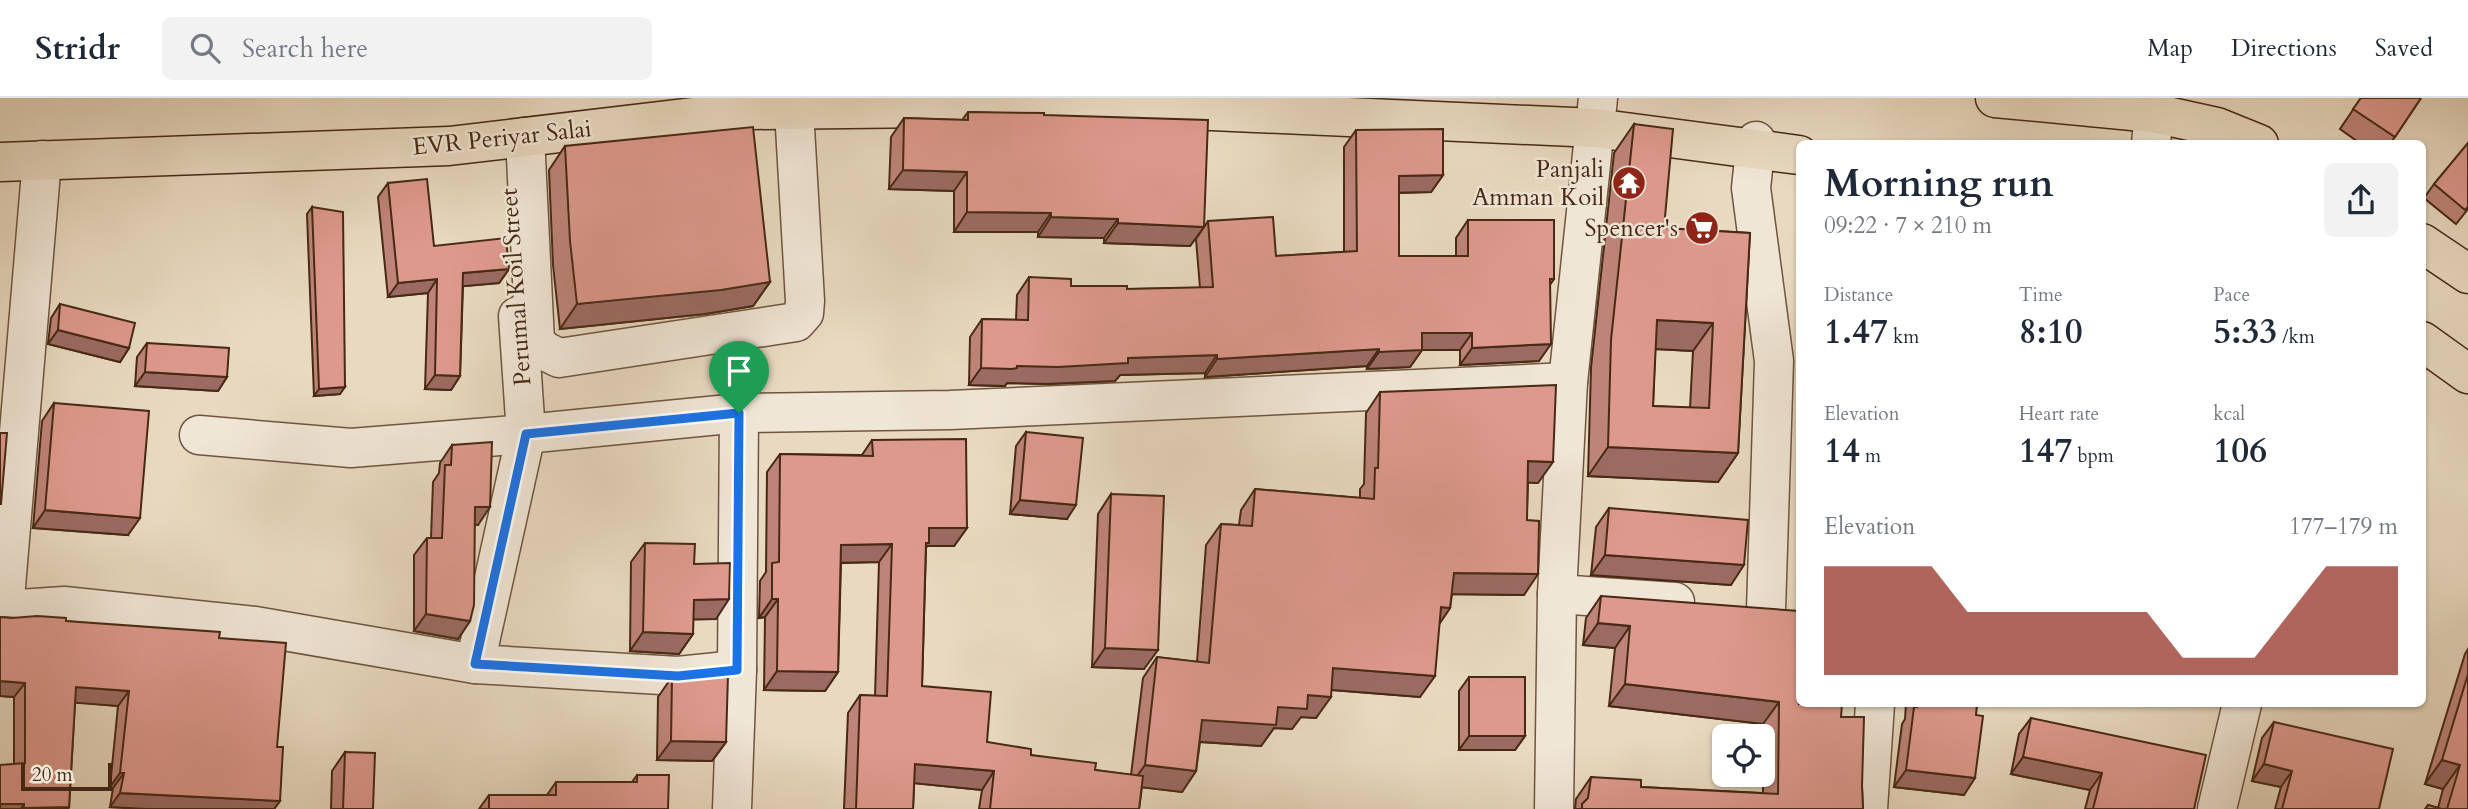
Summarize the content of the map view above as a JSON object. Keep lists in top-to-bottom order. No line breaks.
{"streets":{"main road":["EVR Periyar Salai"],"street":["Perumal Koil Street"]},"crossings":[["EVR Periyar Salai","Perumal Koil Street"]],"places":{"temple":["Panjali Amman Koil"],"supermarket":["Spencer's"]},"scale_bar":"20 m","page":{"header":"Stridr","search":"Search here","nav":["Map","Directions","Saved"],"heading":["Morning run","09:22 · 7 × 210 m"],"stats":[["Distance","1.47 km"],["Time","8:10"],["Pace","5:33 /km"],["Elevation","14 m"],["Heart rate","147 bpm"],["kcal","106"]],"chart":["Elevation","177–179 m"],"scale":"20 m"}}
